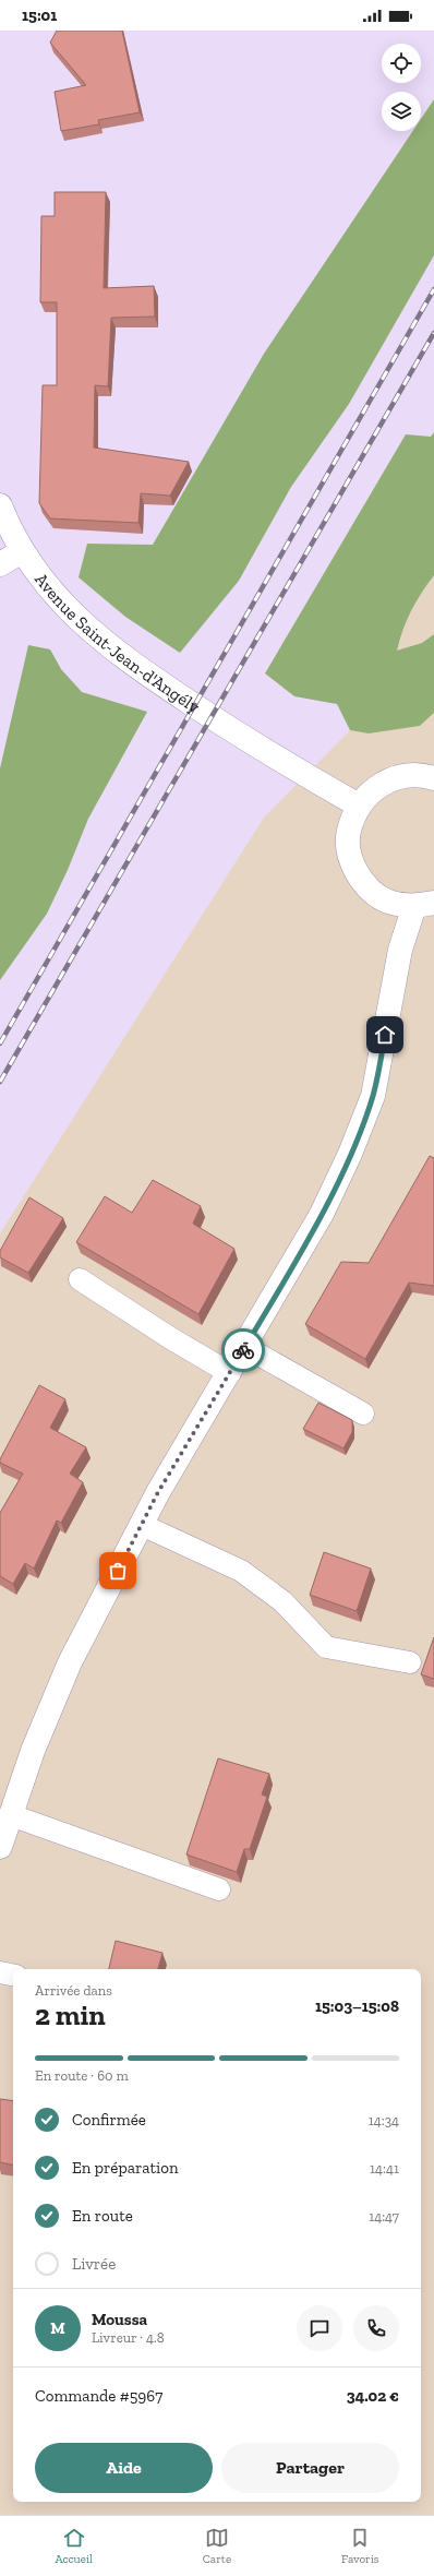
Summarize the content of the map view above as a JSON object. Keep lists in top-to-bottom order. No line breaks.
{"streets":{"main road":["Avenue Saint-Jean-d'Angély"]},"page":{"status":"15:01","heading":["2 min","Arrivée dans","15:03–15:08"],"panel":["Moussa","Livreur · 4.8","Commande #5967","34.02 €"],"bar":"En route · 60 m","list":[["Confirmée","14:34"],["En préparation","14:41"],["En route","14:47"],"Livrée"],"round":"M","buttons":["Aide","Partager"],"tabs":["Accueil","Carte","Favoris"]}}
